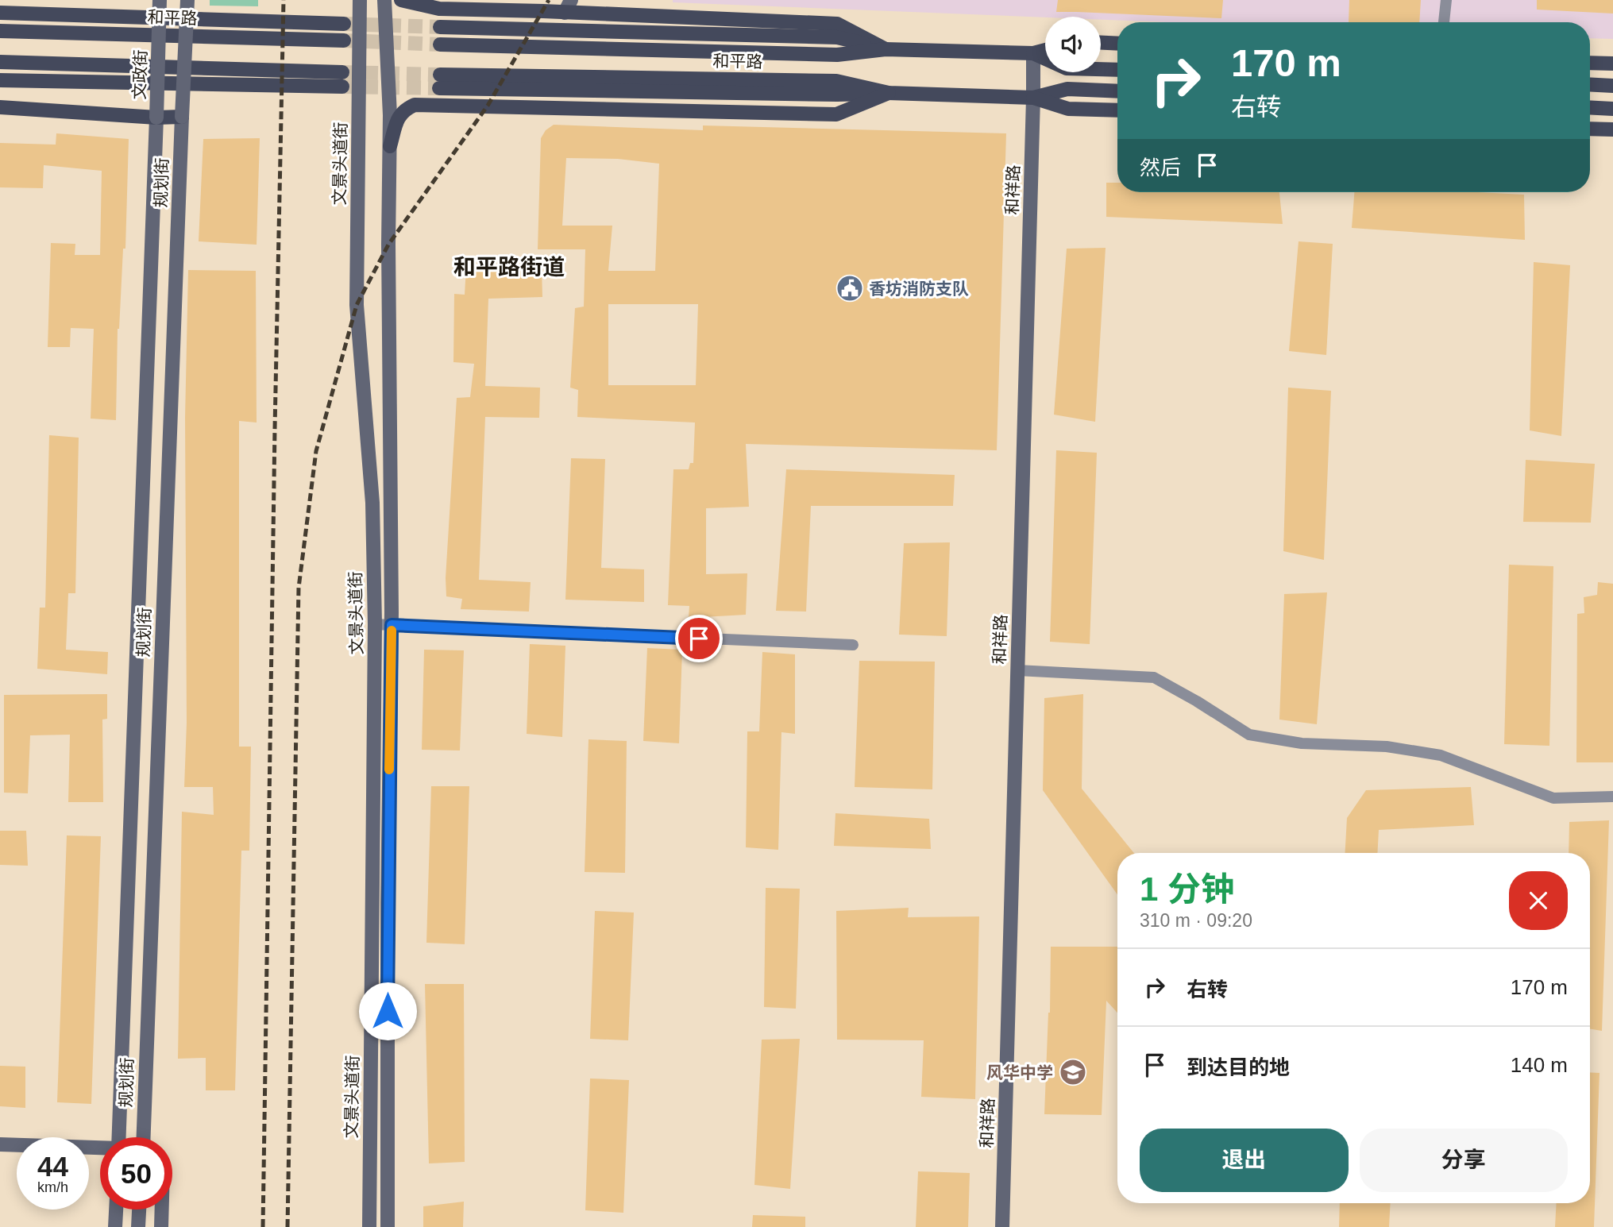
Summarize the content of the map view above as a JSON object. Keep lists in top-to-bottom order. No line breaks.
{"streets":{"main road":["和平路","文政街","文景头道街","规划街","和祥路"]},"crossings":[["和平路","和祥路"],["文政街","规划街"]],"districts":["和平路街道"],"places":{"public building":["香坊消防支队"],"school or university":["风华中学"]},"page":{"turn":["170 m","右转"],"then":"然后","heading":["1 分钟","310 m · 09:20"],"list":[{"name":"右转","value":"170 m"},{"name":"到达目的地","value":"140 m"}],"buttons":["退出","分享"],"speed":"44 km/h","limit":"50"}}
